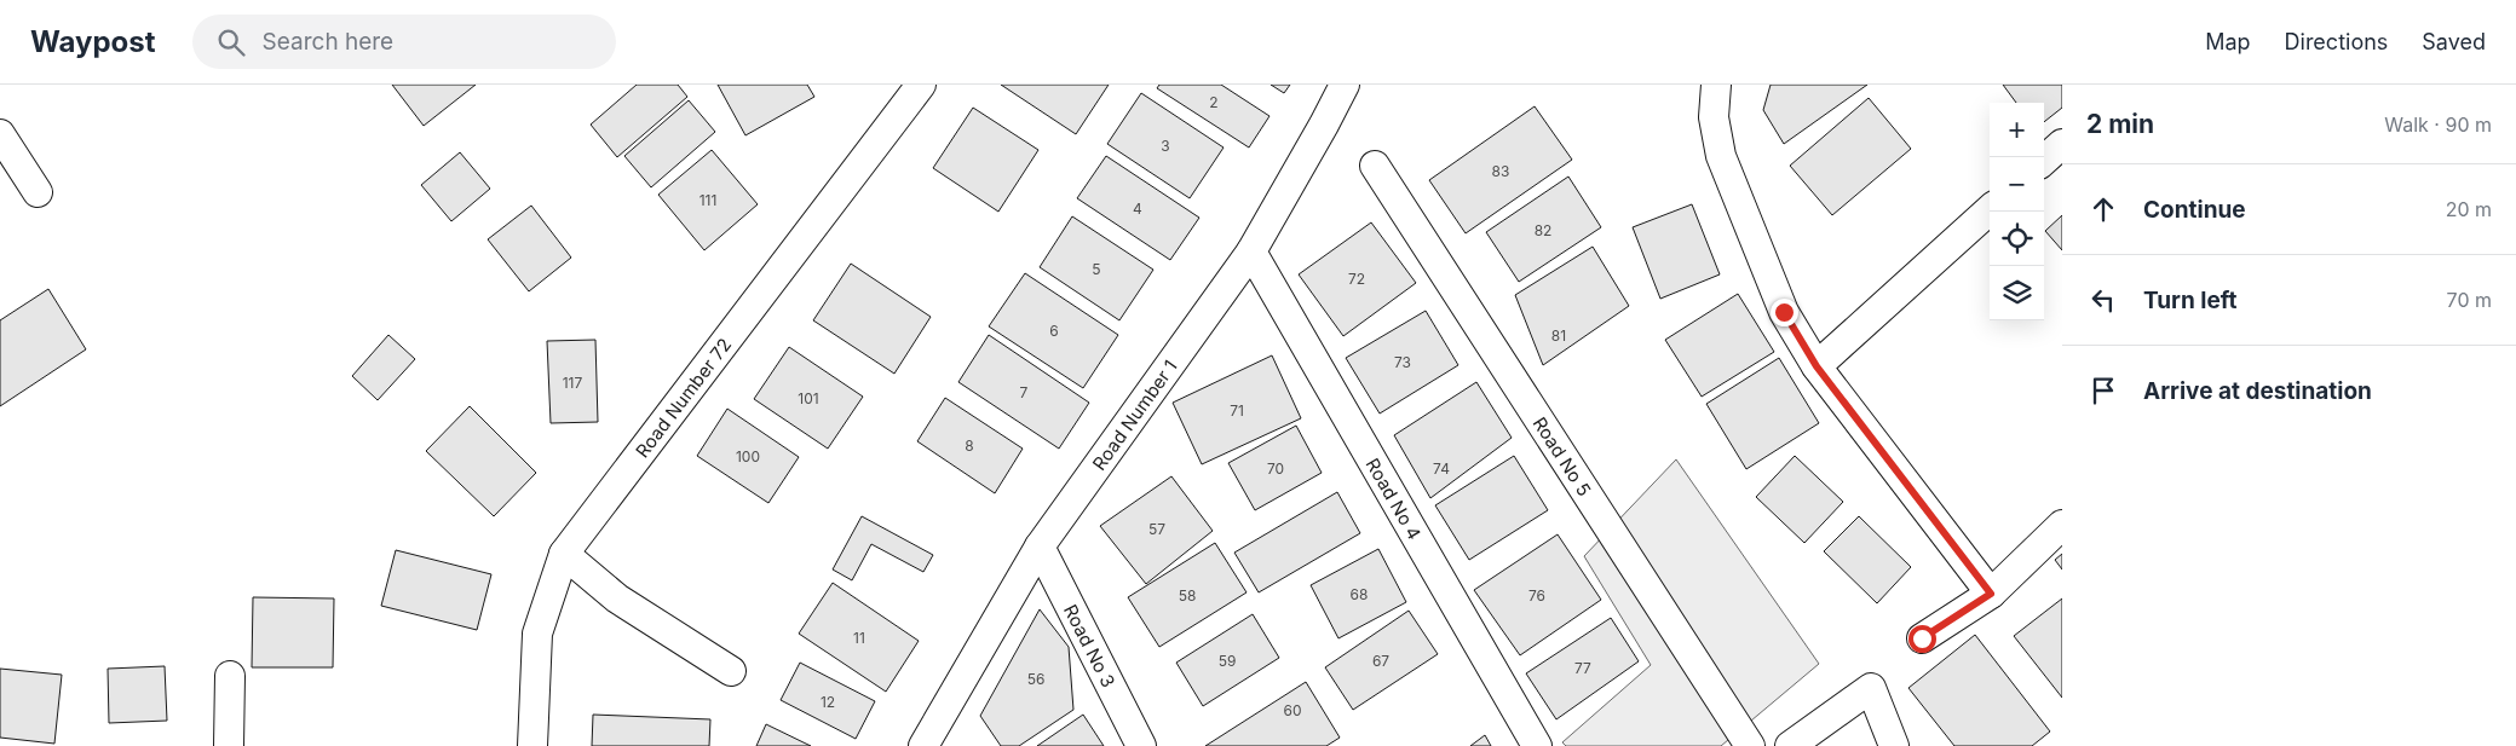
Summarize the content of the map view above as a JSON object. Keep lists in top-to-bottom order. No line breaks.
{"streets":{"street":["Road Number 72","Road Number 1","Road No 5","Road No 4","Road No 3"]},"crossings":[["Road Number 1","Road No 4"],["Road Number 1","Road No 3"]],"house_numbers":["2","3","83","111","4","82","5","72","6","81","73","117","7","101","71","8","100","70","74","57","68","58","76","11","59","67","77","56","12","60"],"page":{"header":"Waypost","search":"Search here","nav":["Map","Directions","Saved"],"heading":["2 min","Walk · 90 m"],"map_buttons":["+","−"],"list":[["Continue","20 m"],["Turn left","70 m"],"Arrive at destination"]}}
